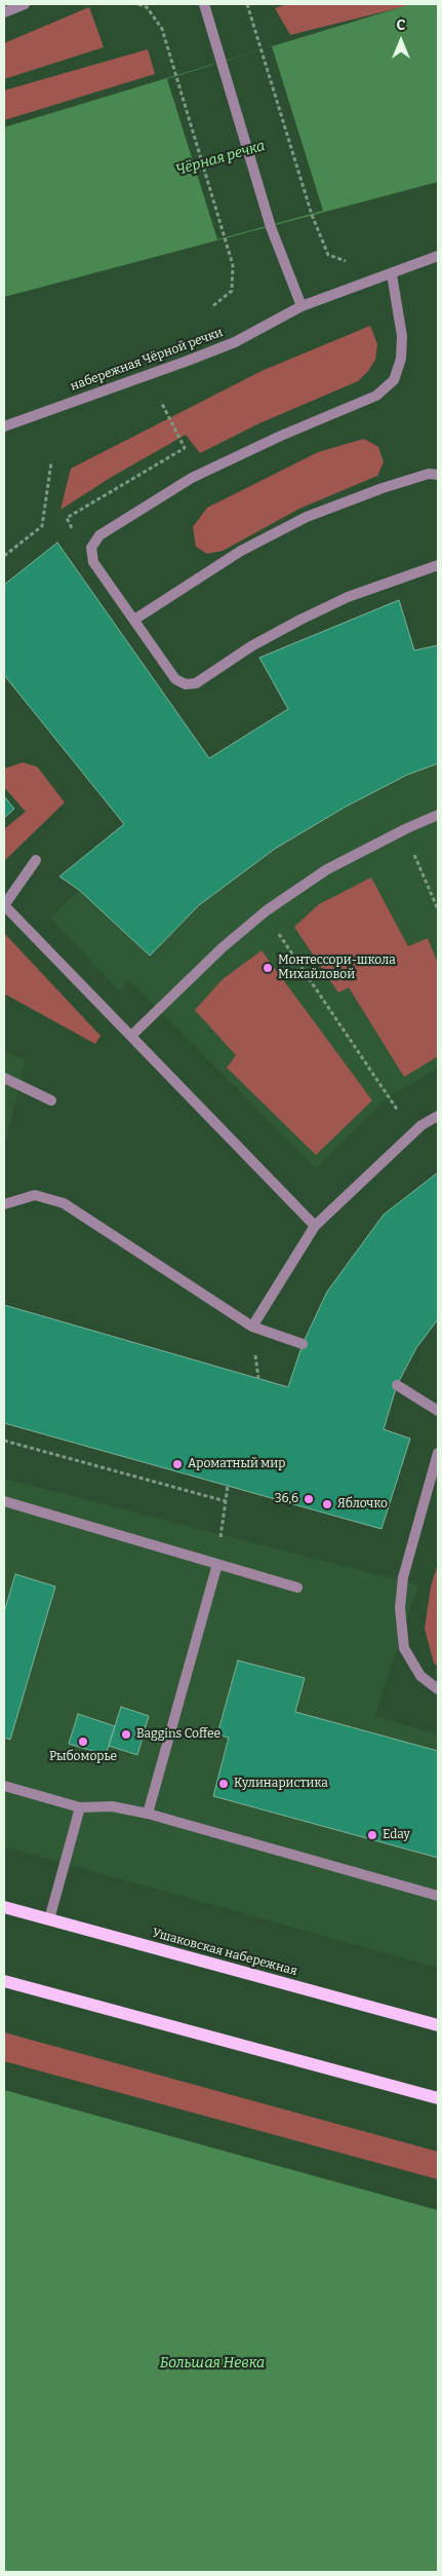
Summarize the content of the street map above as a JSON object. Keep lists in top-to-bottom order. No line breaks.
{"streets":{"main road":["Ушаковская набережная"],"street":["набережная Чёрной речки"]},"water":["Чёрная речка","Большая Невка"],"places":["Монтессори-школа Михайловой","Ароматный мир","36,6","Яблочко","Baggins Coffee","Рыбоморье","Кулинаристика","Eday"],"north":"top"}
